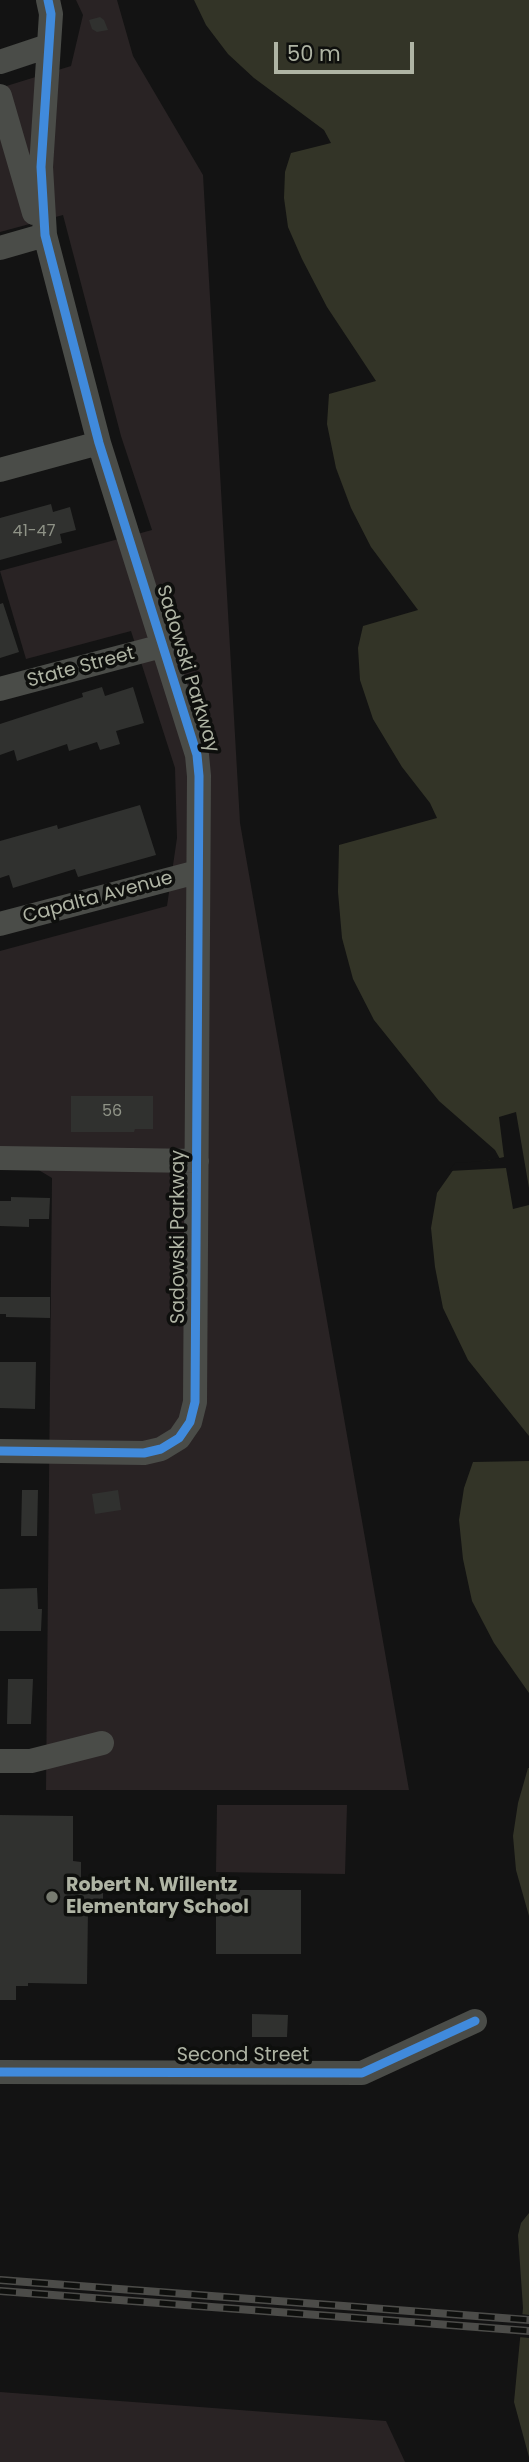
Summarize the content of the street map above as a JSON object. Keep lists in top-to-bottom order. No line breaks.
{"streets":{"street":["State Street","Sadowski Parkway","Capalta Avenue","Second Street"]},"crossings":[["State Street","Sadowski Parkway"],["Sadowski Parkway","Capalta Avenue"]],"places":["Robert N. Willentz Elementary School"],"house_numbers":["41-47","56"],"scale_bar":"50 m"}
